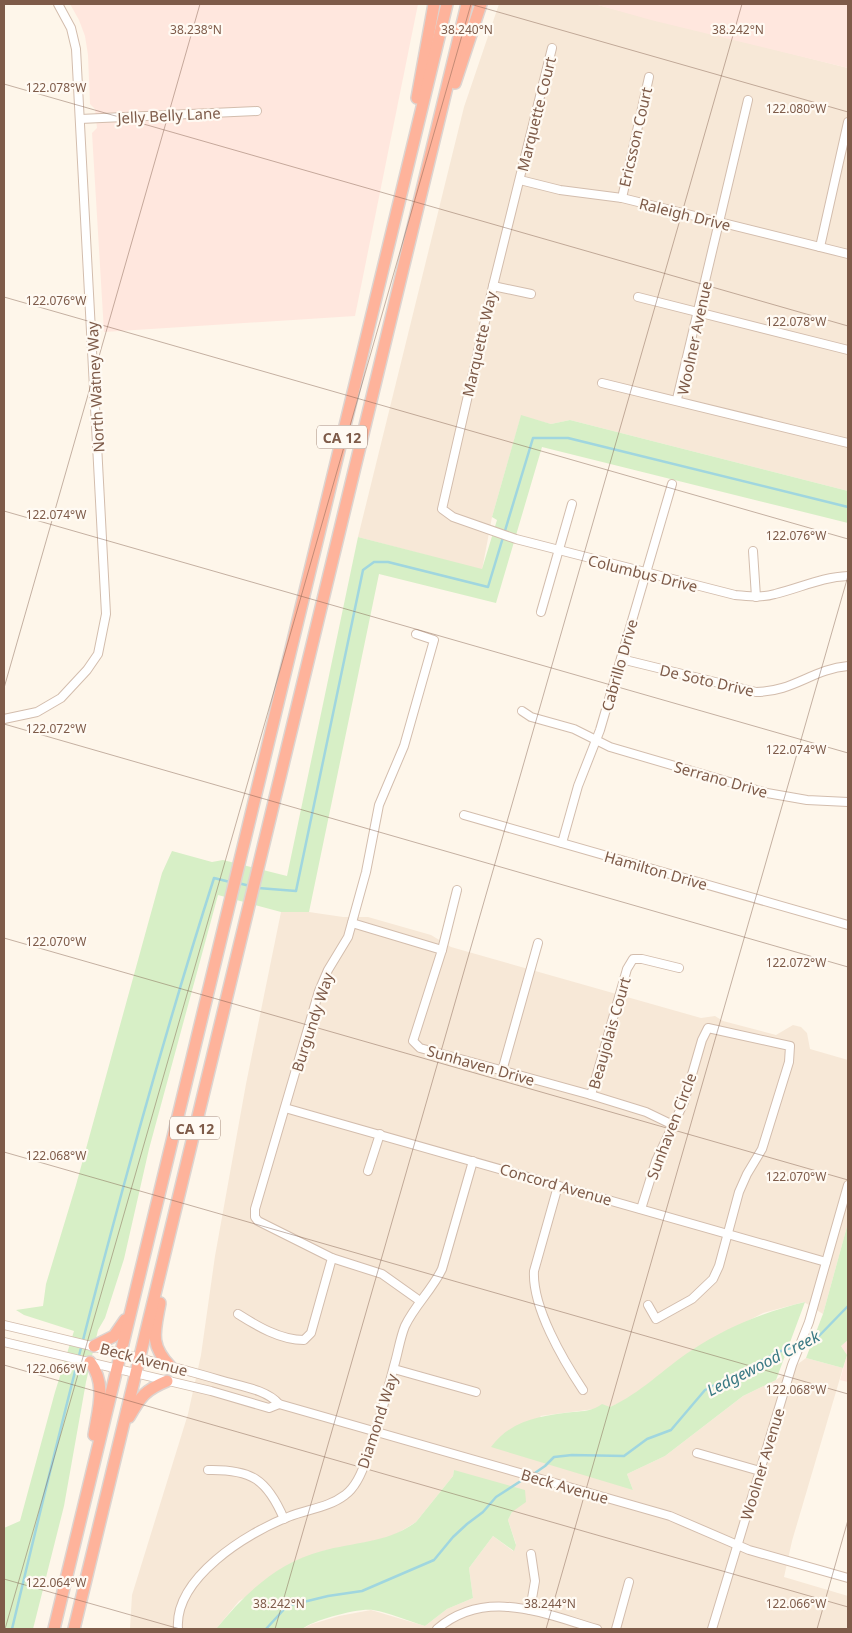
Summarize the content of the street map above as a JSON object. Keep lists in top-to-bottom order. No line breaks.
{"streets":{"highway":["CA 12"],"street":["Marquette Court","Jelly Belly Lane","Ericsson Court","Raleigh Drive","Woolner Avenue","Marquette Way","North Watney Way","Columbus Drive","Cabrillo Drive","De Soto Drive","Serrano Drive","Hamilton Drive","Burgundy Way","Beaujolais Court","Sunhaven Drive","Sunhaven Circle","Concord Avenue","Beck Avenue","Diamond Way"]},"crossings":[["Marquette Court","Raleigh Drive"],["Marquette Court","Marquette Way"],["Jelly Belly Lane","North Watney Way"],["Ericsson Court","Raleigh Drive"],["Raleigh Drive","Woolner Avenue"],["Raleigh Drive","Marquette Way"],["Woolner Avenue","Concord Avenue"],["Woolner Avenue","Beck Avenue"],["Marquette Way","Columbus Drive"],["CA 12","Beck Avenue"],["Columbus Drive","Cabrillo Drive"],["Cabrillo Drive","De Soto Drive"],["Cabrillo Drive","Serrano Drive"],["Cabrillo Drive","Hamilton Drive"],["Burgundy Way","Concord Avenue"],["Burgundy Way","Diamond Way"],["Beaujolais Court","Sunhaven Drive"],["Sunhaven Drive","Sunhaven Circle"],["Sunhaven Circle","Concord Avenue"],["Concord Avenue","Diamond Way"],["Beck Avenue","Diamond Way"]],"water":["Ledgewood Creek"],"coordinates":["38.238°N","38.240°N","38.242°N","122.078°W","122.080°W","122.076°W","122.074°W","122.072°W","122.070°W","122.068°W","122.066°W","122.064°W","38.244°N"]}
